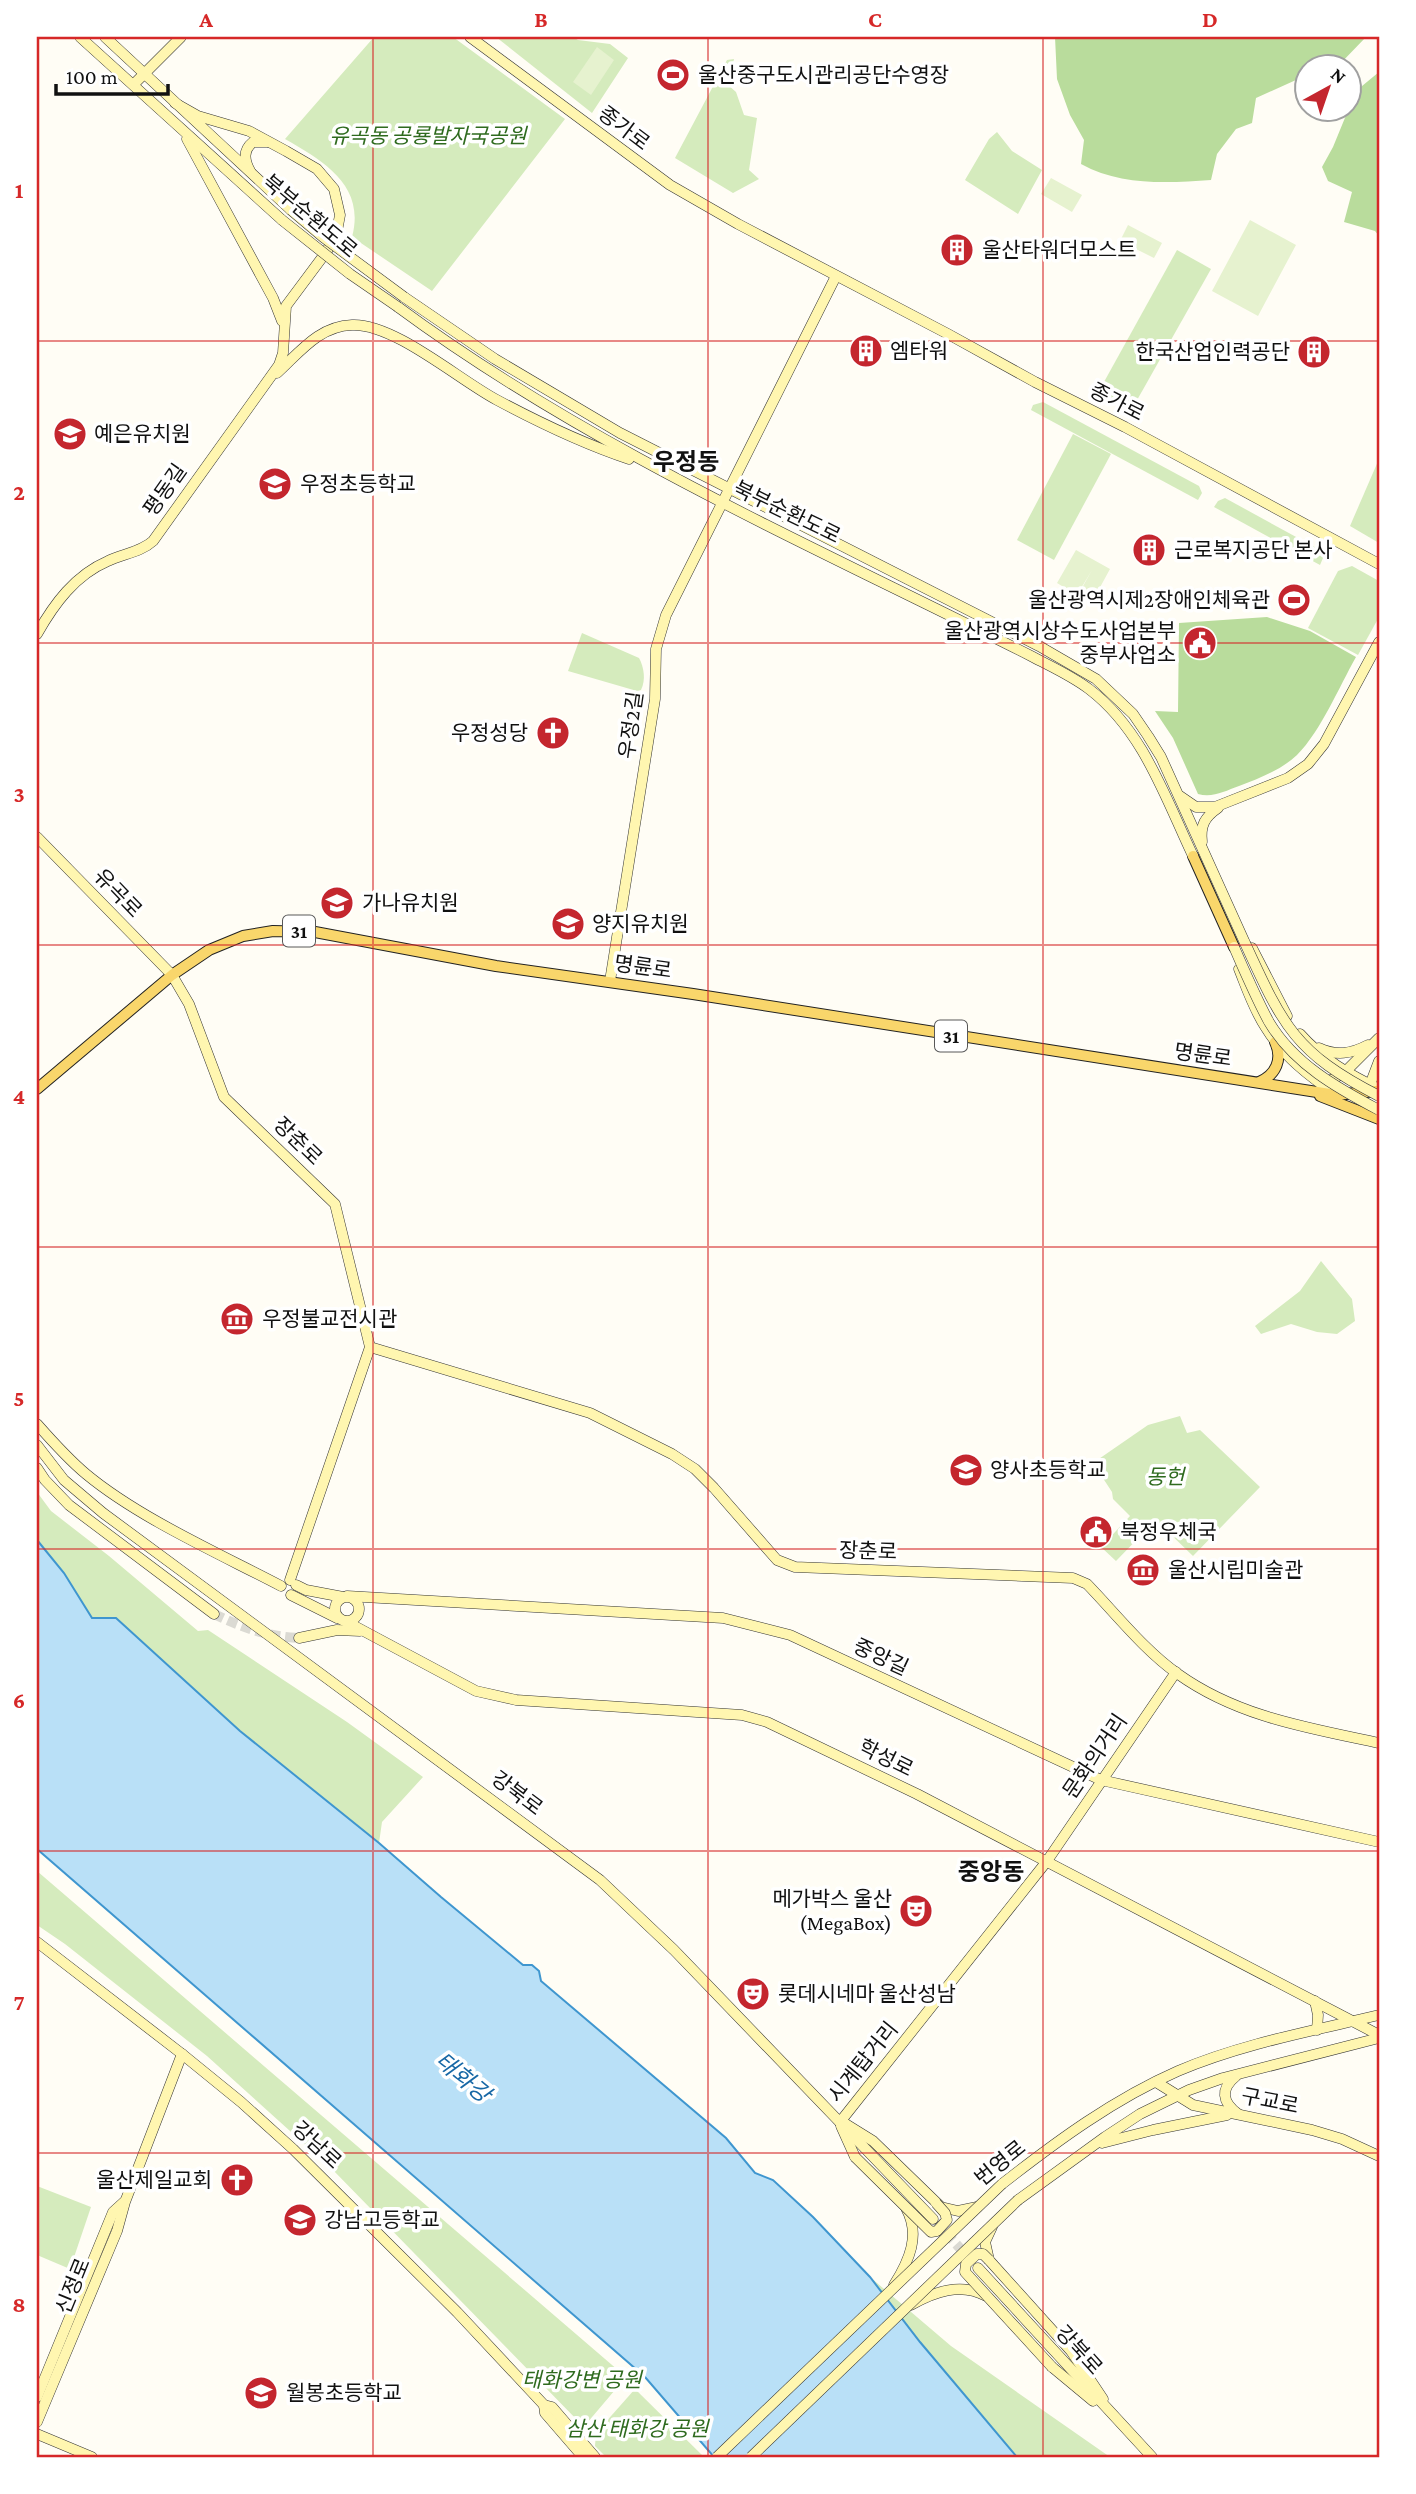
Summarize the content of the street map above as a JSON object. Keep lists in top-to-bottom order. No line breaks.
{"streets":{"main road":["종가로","북부순환도로","평동길","우정2길","유곡로","31","명륜로","장춘로","중앙길","문화의거리","학성로","강북로","시계탑거리","구교로","강남로","번영로","신정로"]},"crossings":[["북부순환도로","평동길"],["북부순환도로","우정2길"],["우정2길","명륜로"],["유곡로","명륜로"],["유곡로","장춘로"],["명륜로","장춘로"],["장춘로","문화의거리"],["중앙길","문화의거리"],["중앙길","학성로"],["문화의거리","학성로"],["문화의거리","시계탑거리"],["학성로","시계탑거리"],["학성로","번영로"],["강북로","시계탑거리"],["구교로","번영로"],["강남로","신정로"]],"districts":["우정동","중앙동"],"water":["태화강"],"parks":["유곡동 공룡발자국공원","동헌","태화강변 공원","삼산 태화강 공원"],"places":{"sports":["울산중구도시관리공단수영장","울산광역시제2장애인체육관"],"building":["울산타워더모스트","엠타워","한국산업인력공단","근로복지공단 본사"],"school or university":["예은유치원","우정초등학교","가나유치원","양지유치원","양사초등학교","강남고등학교","월봉초등학교"],"public building":["울산광역시상수도사업본부 중부사업소","북정우체국"],"church":["우정성당","울산제일교회"],"museum":["우정불교전시관","울산시립미술관"],"theatre":["메가박스 울산 (MegaBox)","롯데시네마 울산성남"]},"scale_bar":"100 m","north":"top right","grid":{"columns":["A","B","C","D"],"rows":["1","2","3","4","5","6","7","8"]}}
